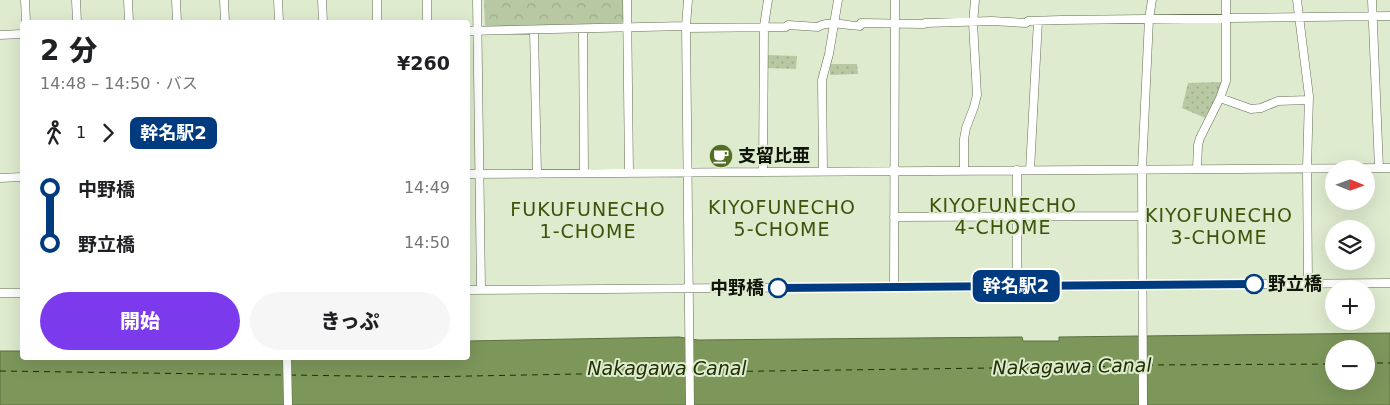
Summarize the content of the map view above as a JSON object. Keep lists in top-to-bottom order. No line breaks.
{"districts":["KIYOFUNECHO 4-CHOME","KIYOFUNECHO 5-CHOME","FUKUFUNECHO 1-CHOME","KIYOFUNECHO 3-CHOME"],"water":["Nakagawa Canal"],"places":{"cafe":["支留比亜"],"other":["野立橋","中野橋"]},"lines":["bus line 幹名駅2"],"north":"right","page":{"on_map":"幹名駅2","heading":["2 分","14:48 – 14:50 · バス","¥260"],"legs":["1","幹名駅2"],"map_buttons":["+","−"],"list":[{"name":"中野橋","value":"14:49"},{"name":"野立橋","value":"14:50"}],"buttons":["開始","きっぷ"]}}
